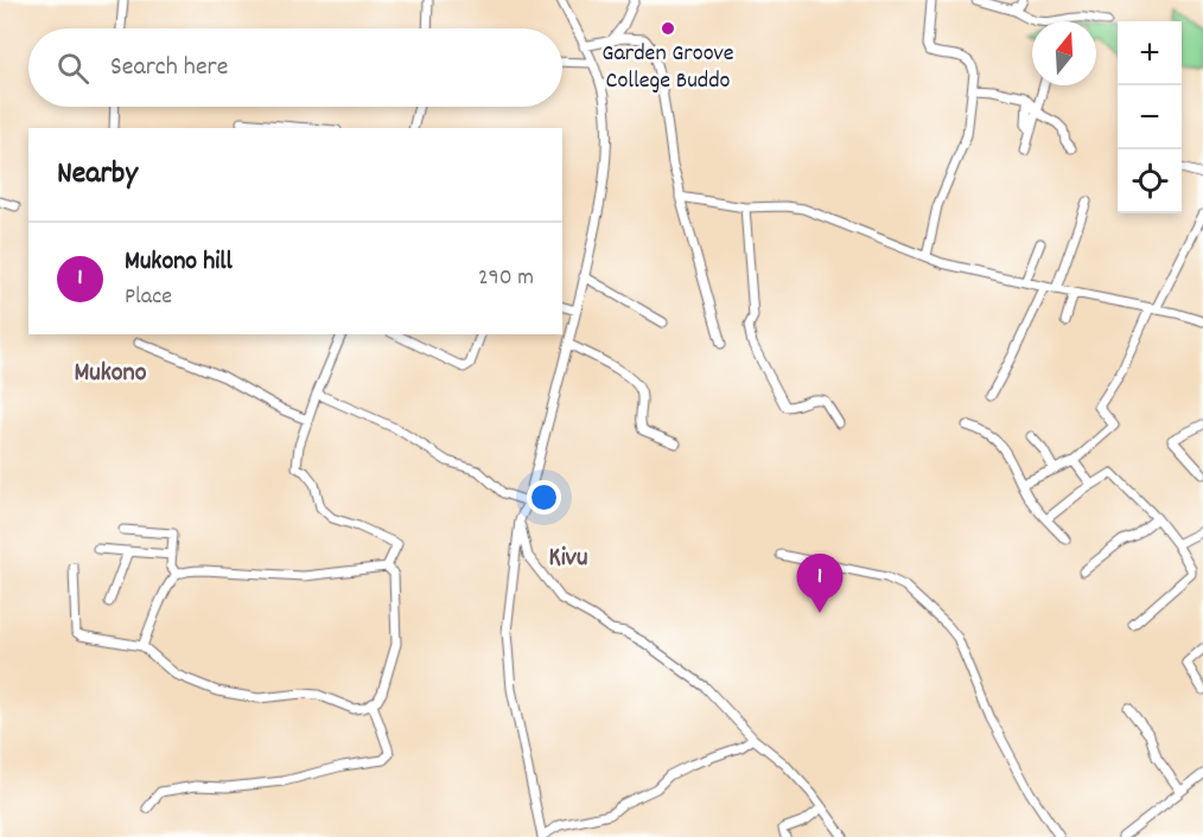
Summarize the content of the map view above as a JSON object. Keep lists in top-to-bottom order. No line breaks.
{"districts":["Mukono","Kivu"],"places":["Garden Groove College Buddo"],"north":"top","page":{"map_buttons":["+","−"],"search":"Search here","heading":"Nearby","list":[{"mark":"1","name":"Mukono hill","note":"Place","value":"290 m"}],"pins":"1"}}
